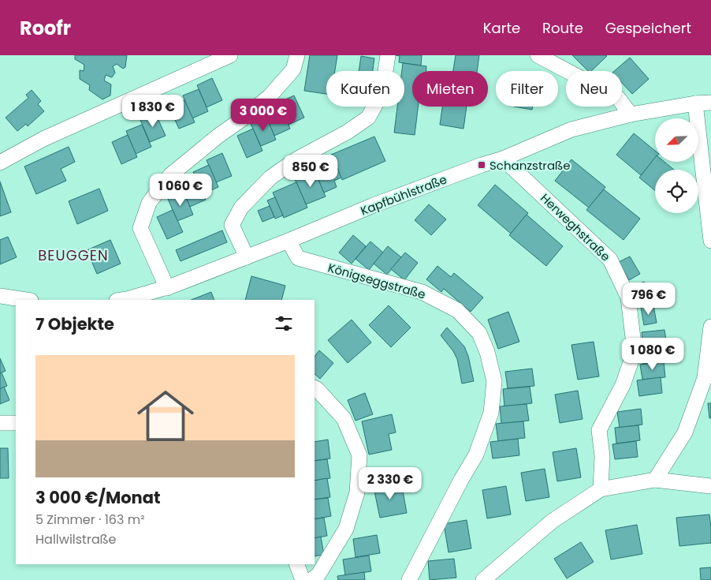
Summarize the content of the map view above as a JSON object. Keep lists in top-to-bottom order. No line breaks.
{"streets":{"street":["Kapfbühlstraße","Herweghstraße","Königseggstraße"]},"crossings":[["Kapfbühlstraße","Herweghstraße"],["Kapfbühlstraße","Königseggstraße"]],"districts":["BEUGGEN"],"places":{"transit":["Schanzstraße"]},"north":"bottom left","page":{"header":"Roofr","nav":["Karte","Route","Gespeichert"],"chip":["Kaufen","Mieten","Filter","Neu"],"price":["1 830 €","3 000 €","850 €","1 060 €","796 €","1 080 €","2 330 €"],"heading":"7 Objekte","list":[{"name":"3 000 €/Monat","note":"5 Zimmer · 163 m² · Hallwilstraße"}]}}
